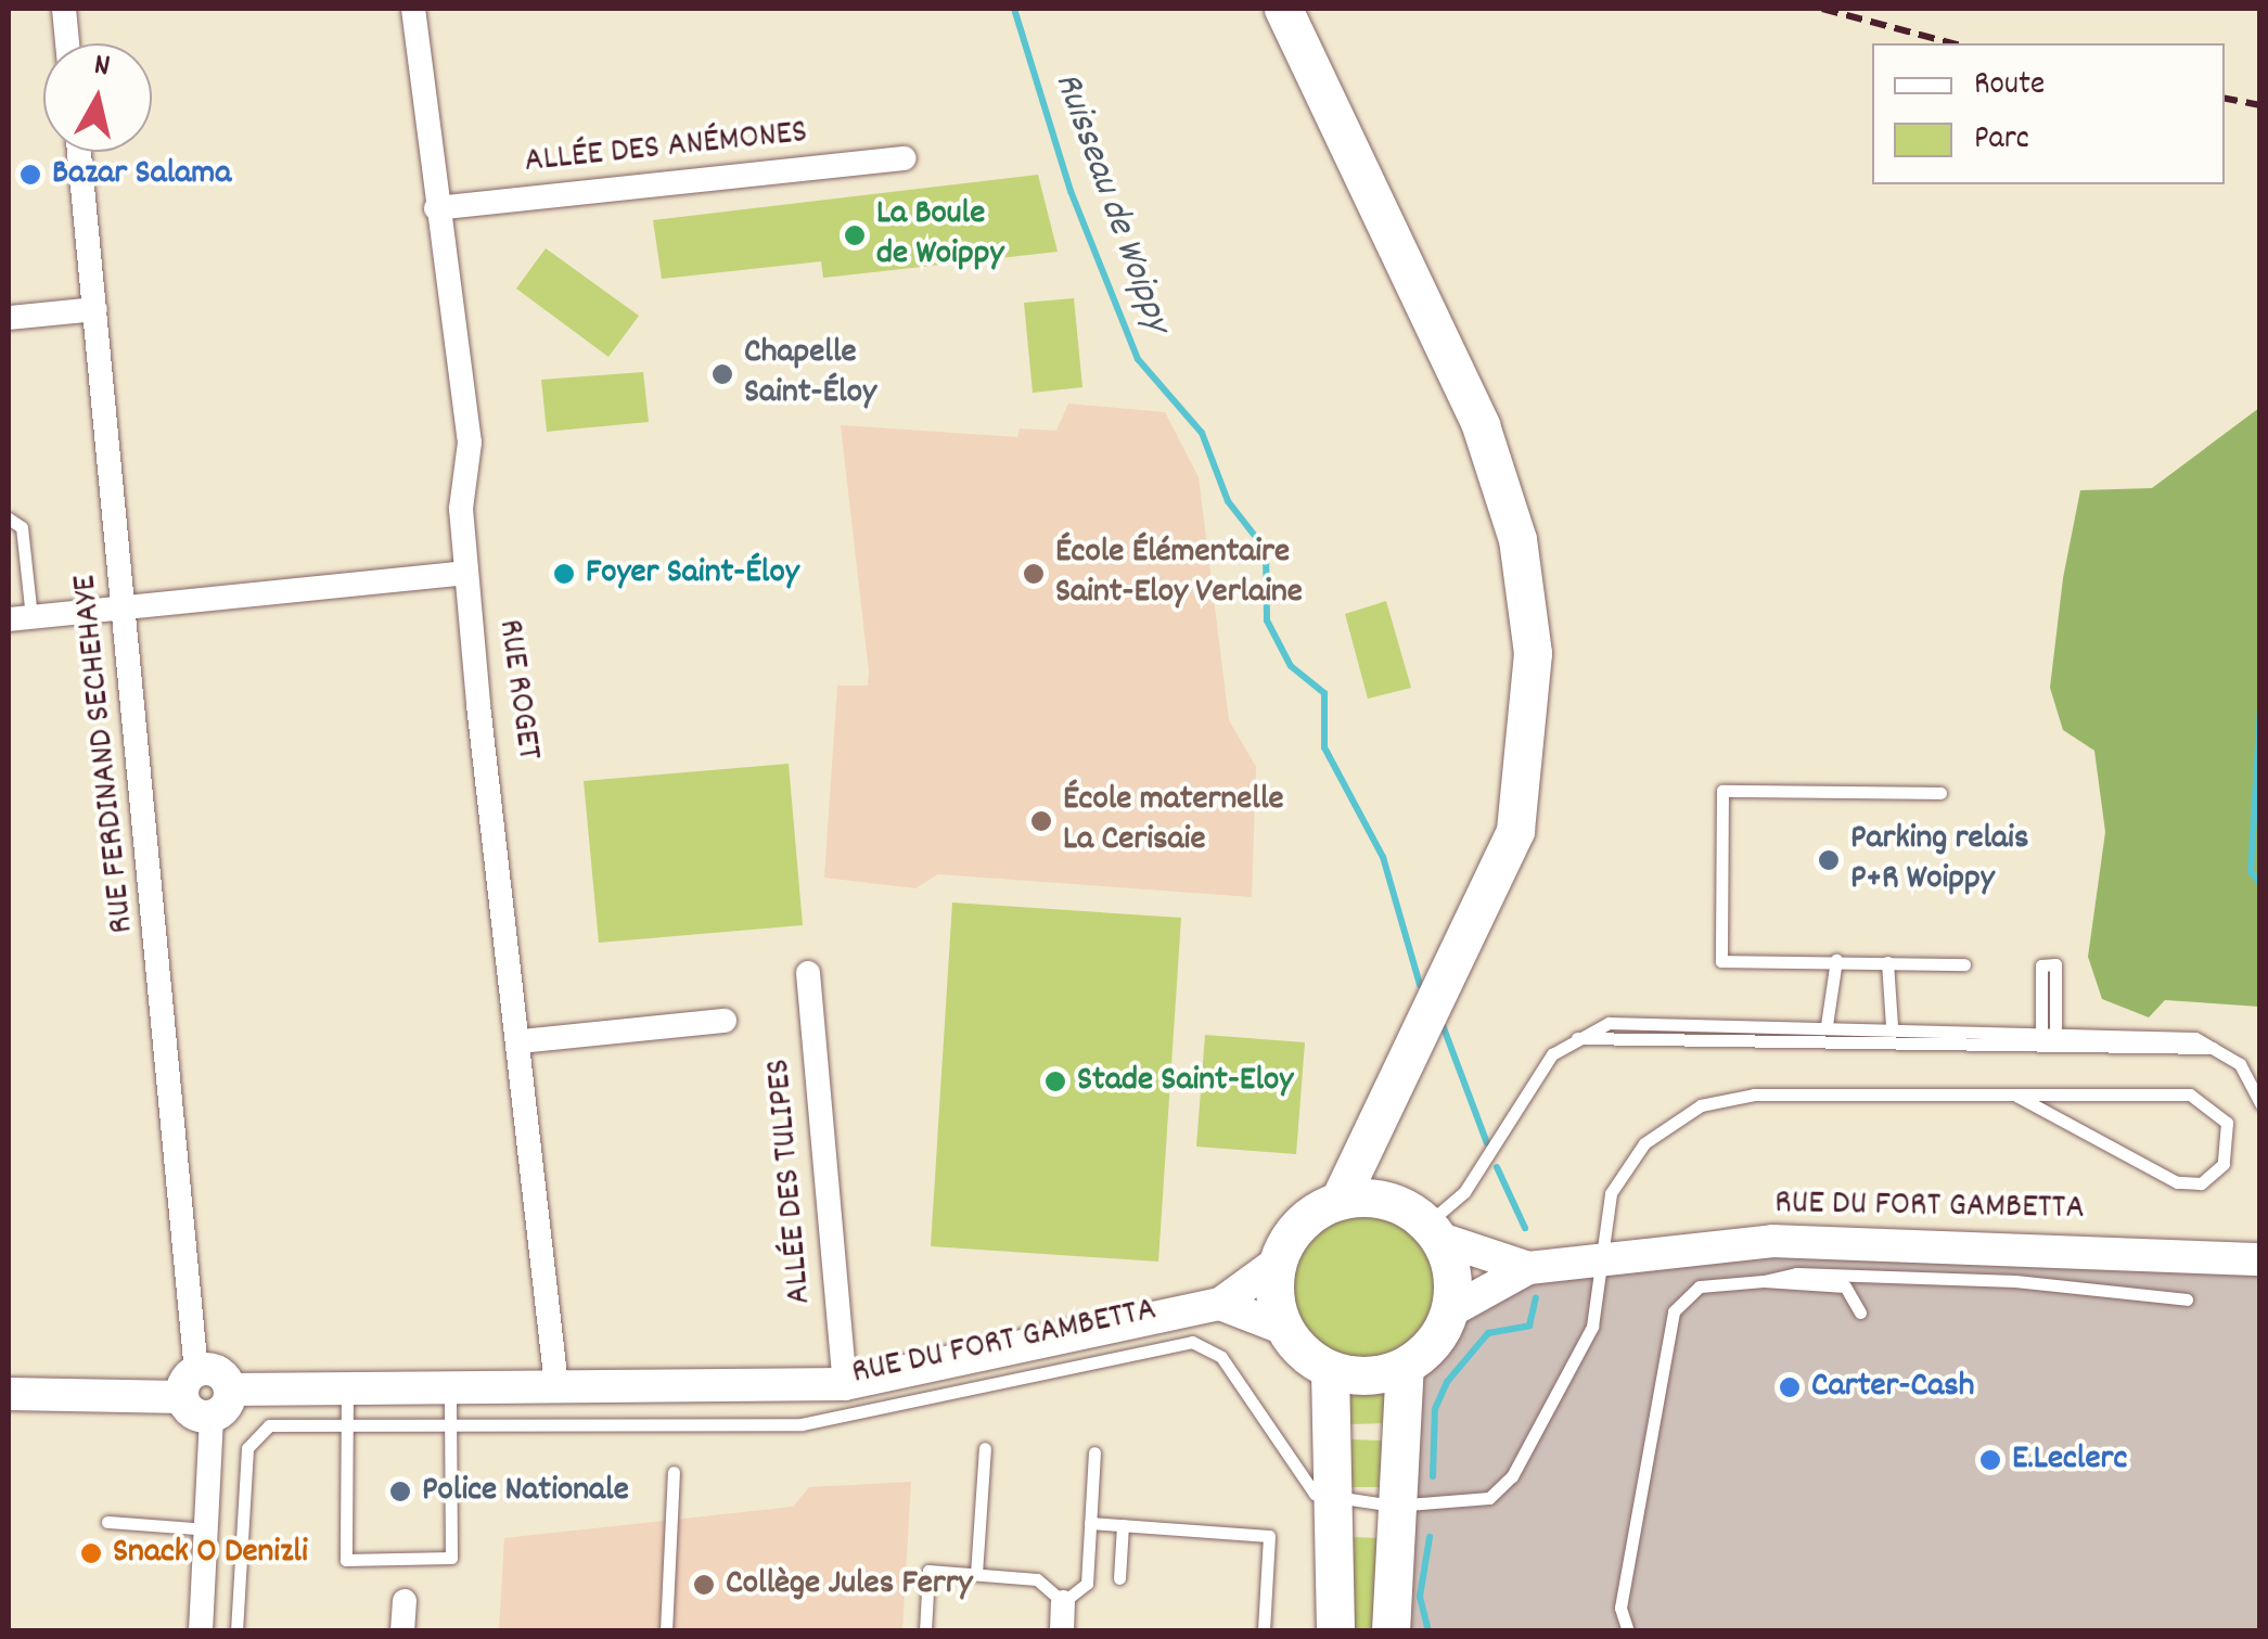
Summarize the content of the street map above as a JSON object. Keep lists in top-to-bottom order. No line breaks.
{"streets":{"street":["ALLÉE DES ANÉMONES","RUE ROGET","RUE FERDINAND SECHEHAYE","ALLÉE DES TULIPES","RUE DU FORT GAMBETTA"]},"crossings":[["ALLÉE DES ANÉMONES","RUE ROGET"],["RUE ROGET","RUE DU FORT GAMBETTA"],["ALLÉE DES TULIPES","RUE DU FORT GAMBETTA"]],"water":["Ruisseau de Woippy"],"places":["Bazar Salama","La Boule de Woippy","Chapelle Saint-Éloy","Foyer Saint-Éloy","École Élémentaire Saint-Eloy Verlaine","École maternelle La Cerisaie","Parking relais P+R Woippy","Stade Saint-Eloy","Carter-Cash","E.Leclerc","Police Nationale","Snack O Denizli","Collège Jules Ferry"],"legend":["Route","Parc"],"north":"top"}
